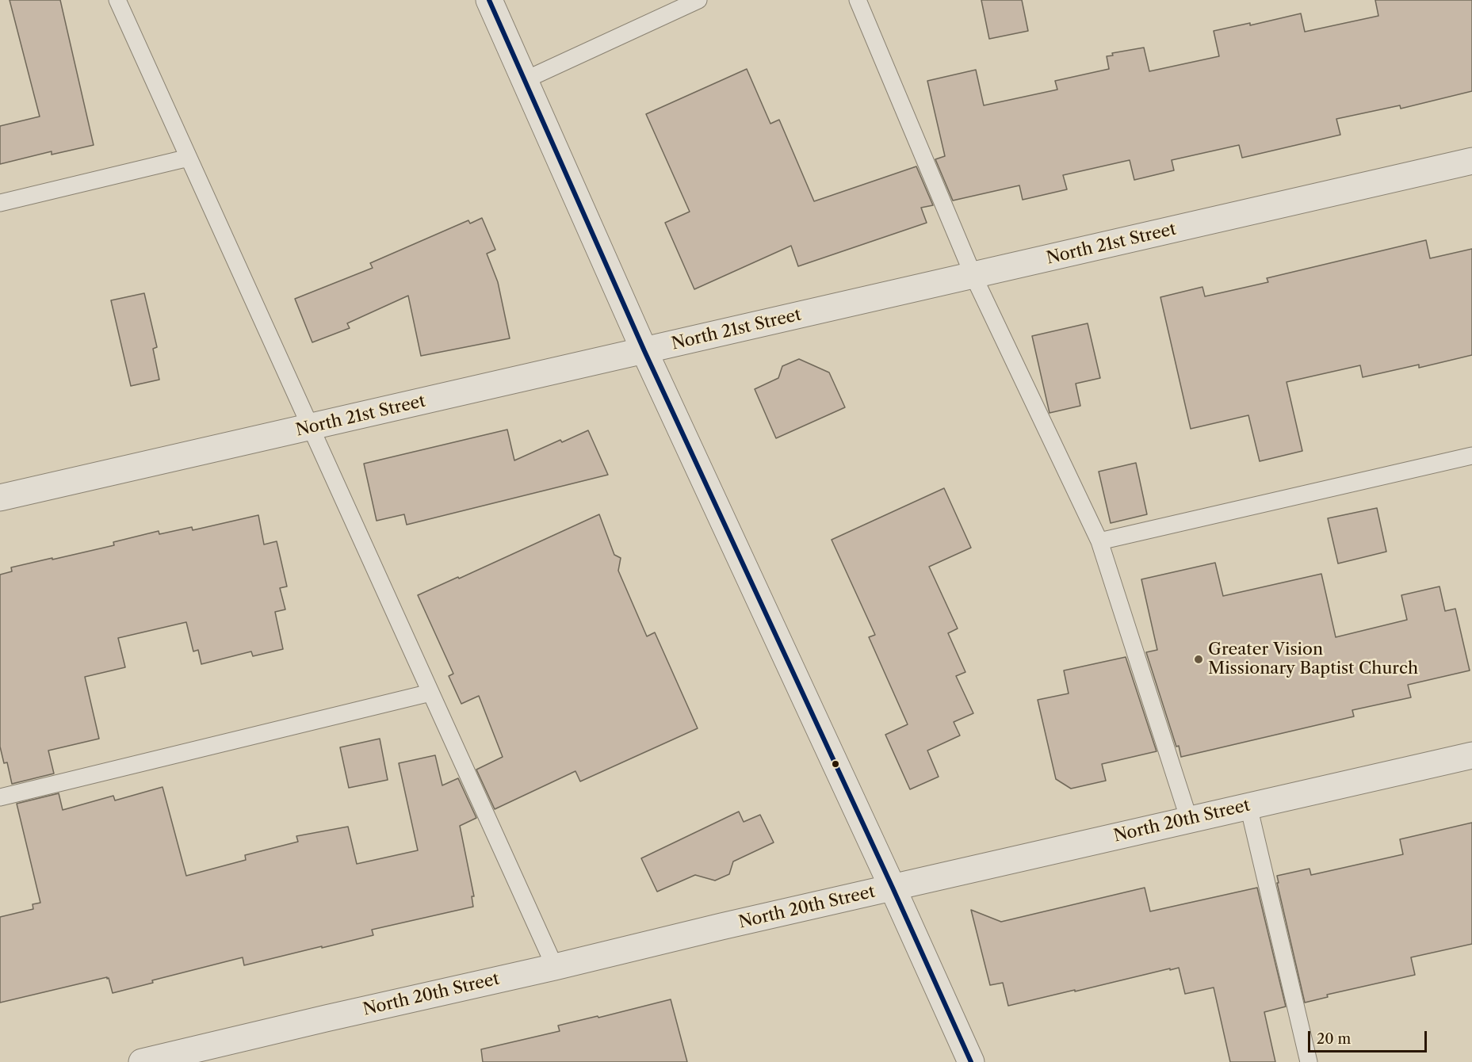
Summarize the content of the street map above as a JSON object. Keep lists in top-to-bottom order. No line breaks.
{"streets":{"street":["North 21st Street","North 20th Street"]},"places":["Greater Vision Missionary Baptist Church"],"scale_bar":"20 m"}
